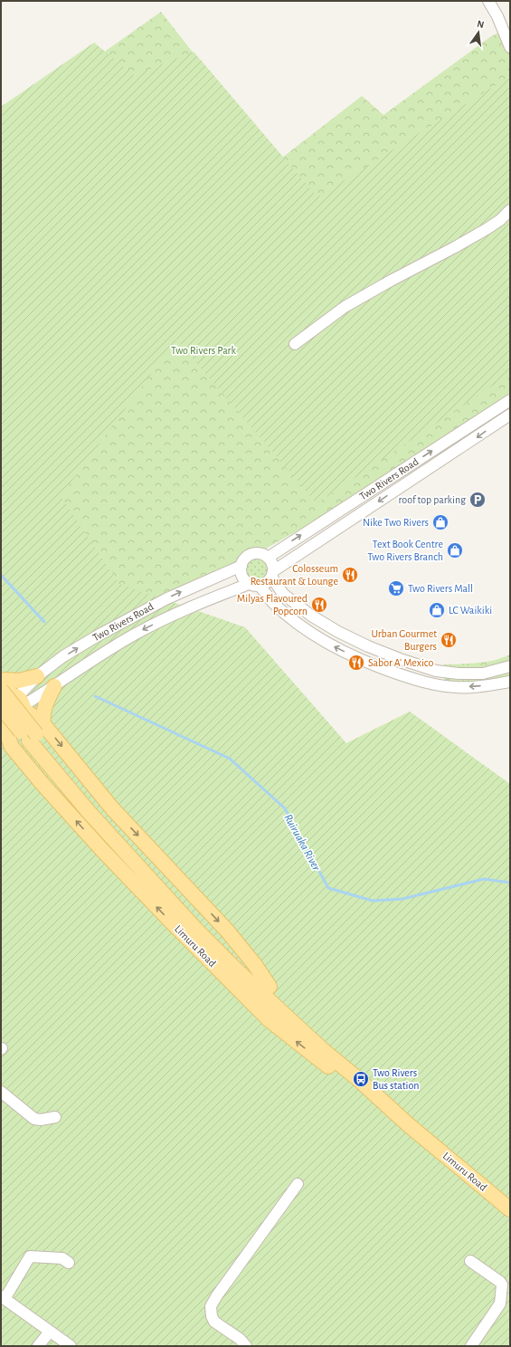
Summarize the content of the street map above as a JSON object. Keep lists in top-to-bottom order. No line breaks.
{"streets":{"main road":["Limuru Road"],"street":["Two Rivers Road"]},"crossings":[["Two Rivers Road","Limuru Road"]],"water":["Ruiruaka River"],"parks":["Two Rivers Park"],"places":{"parking":["roof top parking"],"shop":["Nike Two Rivers","Text Book Centre Two Rivers Branch","LC Waikiki"],"restaurant":["Colosseum Restaurant & Lounge","Milyas Flavoured Popcorn","Urban Gourmet Burgers","Sabor A' Mexico"],"supermarket":["Two Rivers Mall"],"bus stop":["Two Rivers Bus station"]},"north":"top"}
